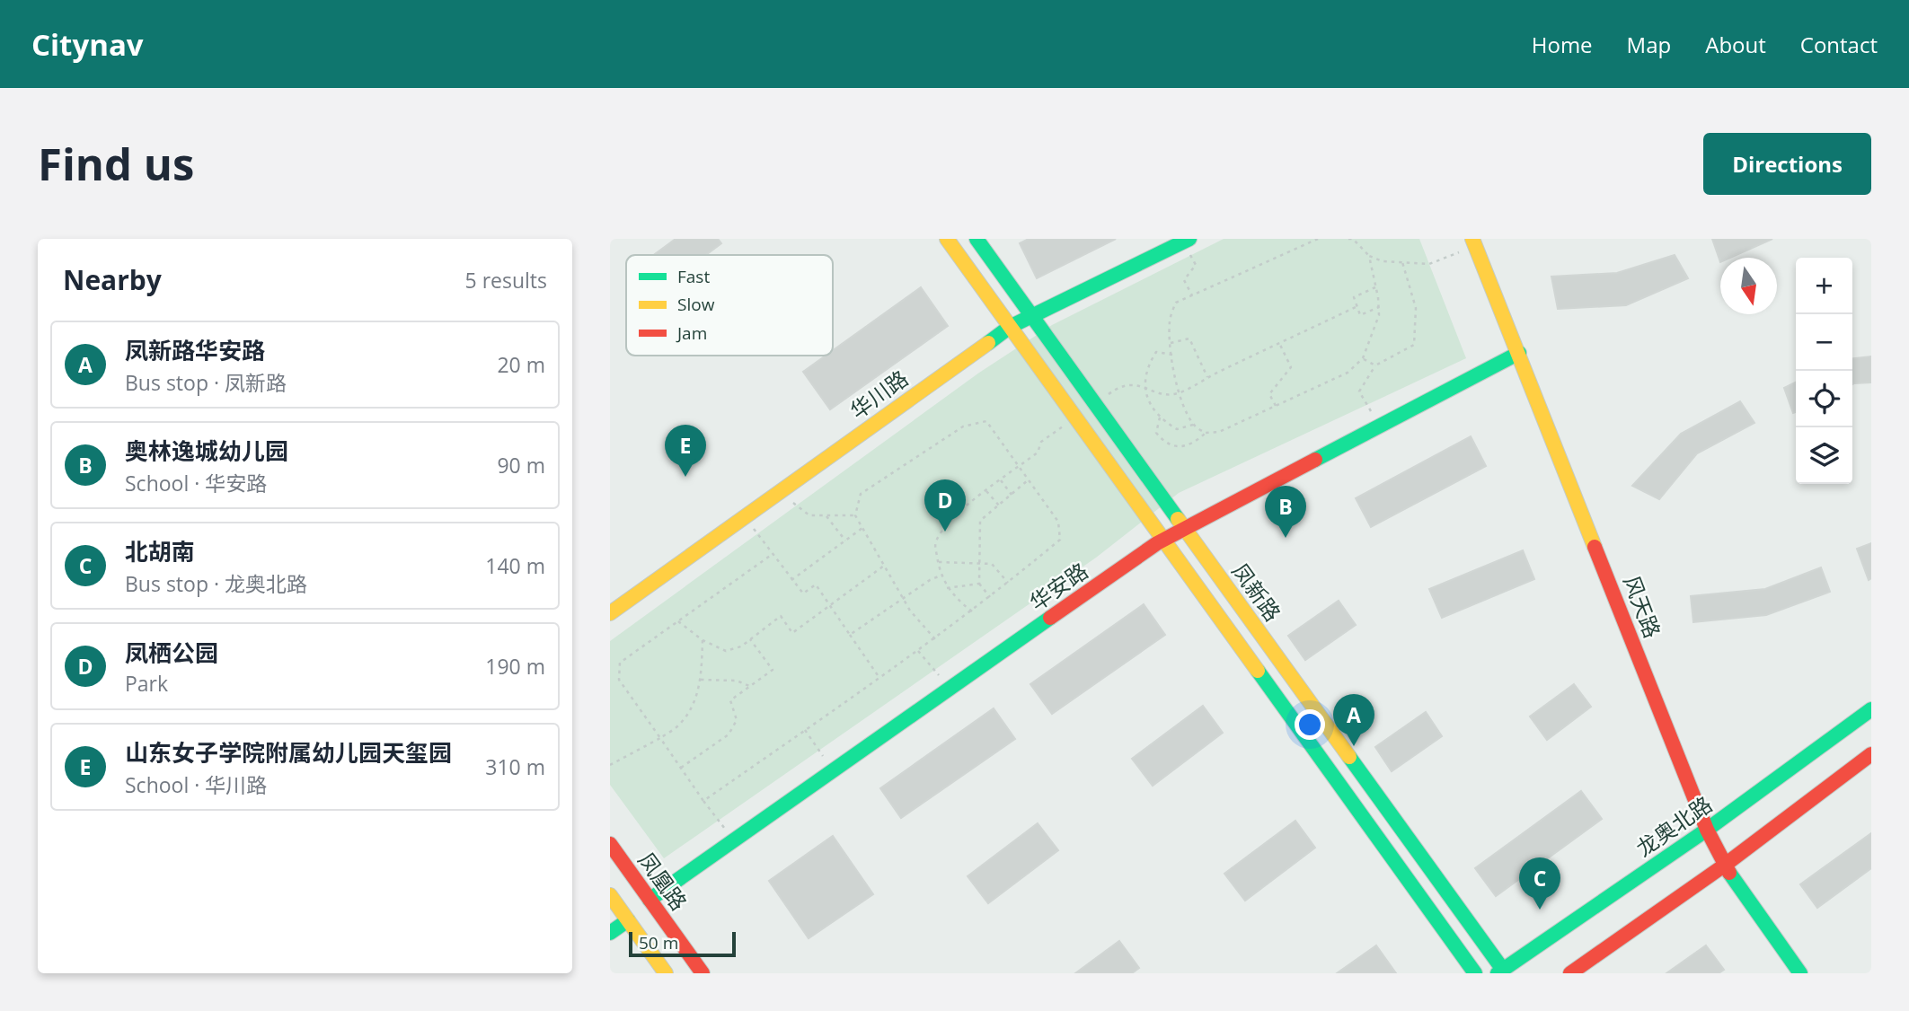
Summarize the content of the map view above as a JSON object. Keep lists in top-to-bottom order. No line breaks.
{"streets":{"main road":["华川路","华安路","凤新路","风天路","龙奥北路","凤凰路"]},"crossings":[["华川路","凤新路"],["华安路","凤新路"],["华安路","风天路"],["华安路","凤凰路"],["凤新路","龙奥北路"],["风天路","龙奥北路"]],"legend":["Fast","Slow","Jam"],"scale_bar":"50 m","north":"bottom","page":{"header":"Citynav","nav":["Home","Map","About","Contact"],"buttons":"Directions","title":"Find us","heading":["Nearby","5 results"],"map_buttons":["+","−"],"list":[{"mark":"A","name":"凤新路华安路","note":"Bus stop · 凤新路","value":"20 m"},{"mark":"B","name":"奥林逸城幼儿园","note":"School · 华安路","value":"90 m"},{"mark":"C","name":"北胡南","note":"Bus stop · 龙奥北路","value":"140 m"},{"mark":"D","name":"凤栖公园","note":"Park","value":"190 m"},{"mark":"E","name":"山东女子学院附属幼儿园天玺园","note":"School · 华川路","value":"310 m"}],"pins":["E","D","B","A","C"],"scale":"50 m"}}
